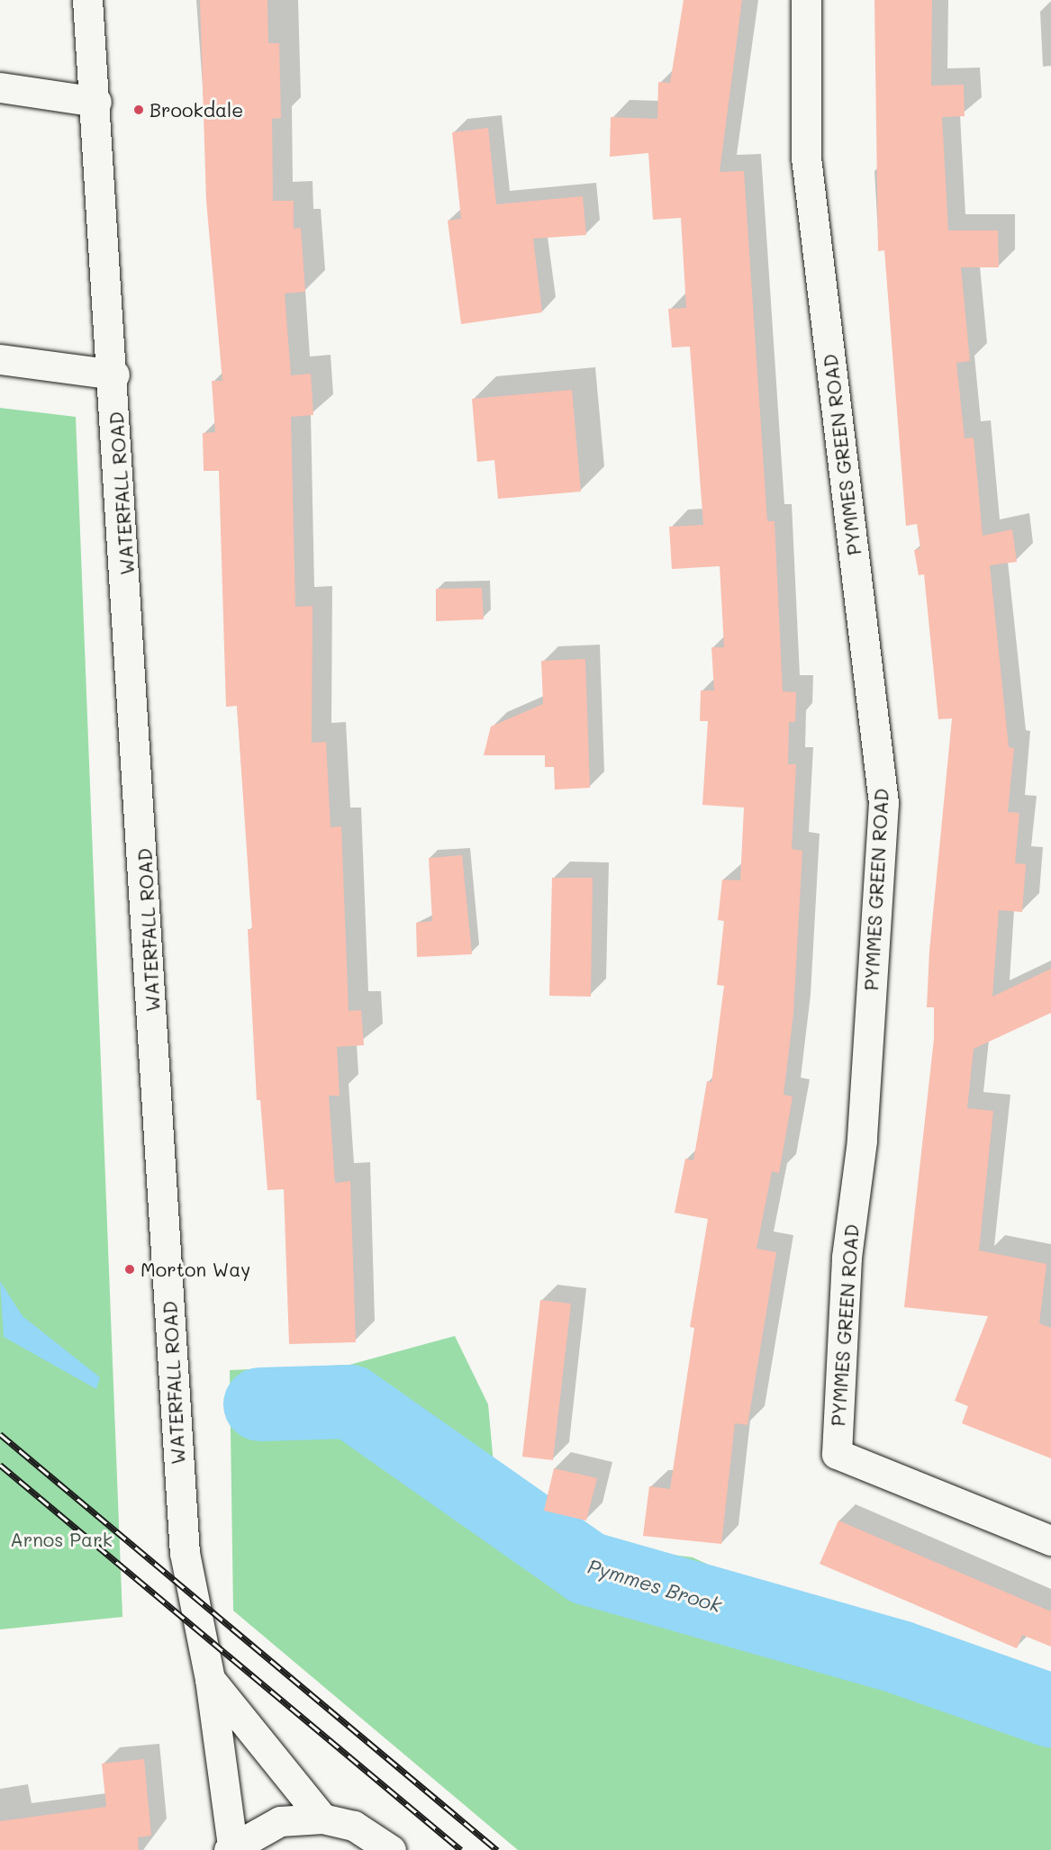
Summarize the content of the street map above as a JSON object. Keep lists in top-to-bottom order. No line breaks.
{"streets":{"main road":["PYMMES GREEN ROAD","WATERFALL ROAD"]},"water":["Pymmes Brook"],"parks":["Arnos Park"],"places":["Brookdale","Morton Way"]}
